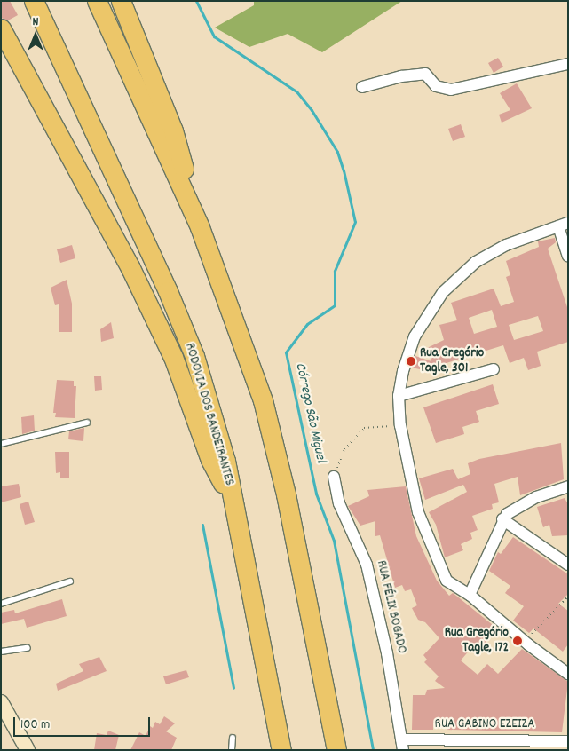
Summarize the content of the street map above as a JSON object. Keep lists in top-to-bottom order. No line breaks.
{"streets":{"highway":["RODOVIA DOS BANDEIRANTES"],"street":["RUA FÉLIX BOGADO","RUA GABINO EZEIZA"]},"crossings":[["RUA FÉLIX BOGADO","RUA GABINO EZEIZA"]],"water":["Córrego São Miguel"],"places":["Rua Gregório Tagle, 301","Rua Gregório Tagle, 172"],"scale_bar":"100 m","north":"top"}
